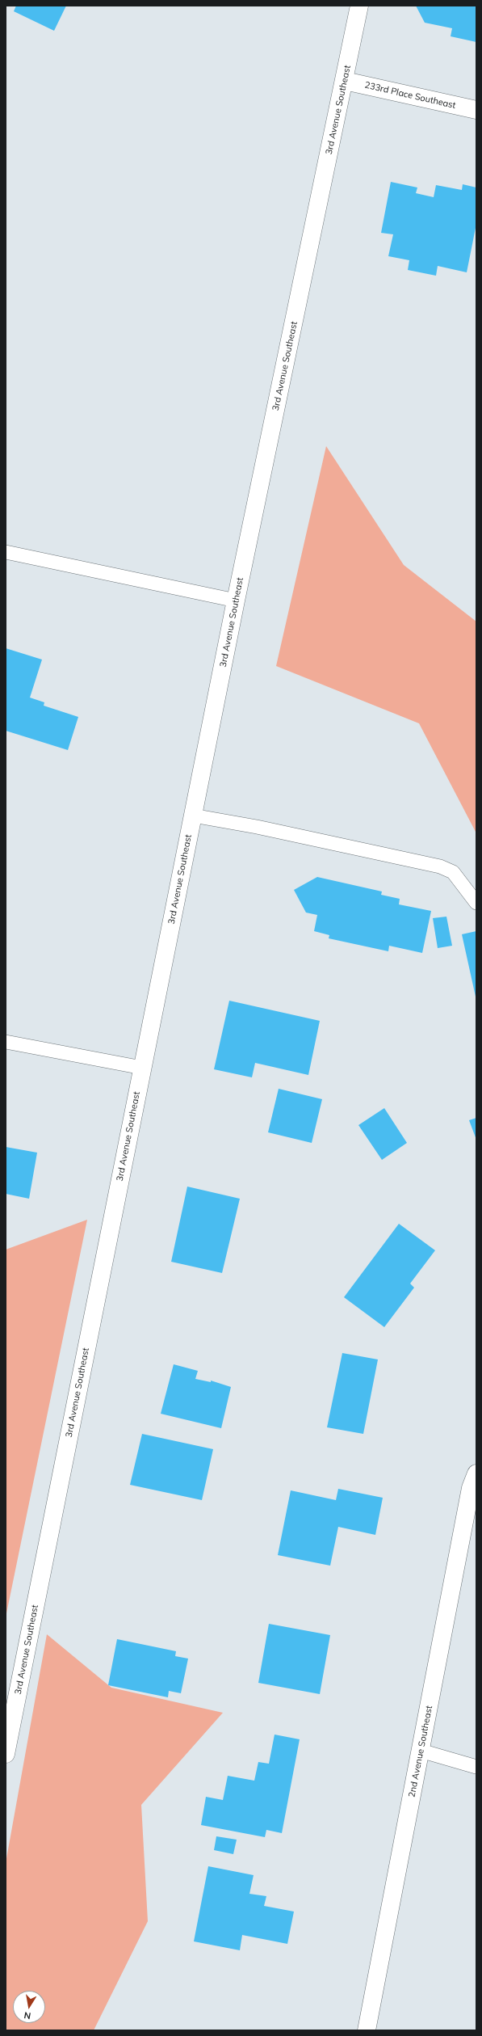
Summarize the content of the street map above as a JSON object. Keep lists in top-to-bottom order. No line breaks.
{"streets":{"street":["233rd Place Southeast","3rd Avenue Southeast","2nd Avenue Southeast"]},"crossings":[["233rd Place Southeast","3rd Avenue Southeast"]],"north":"bottom"}
